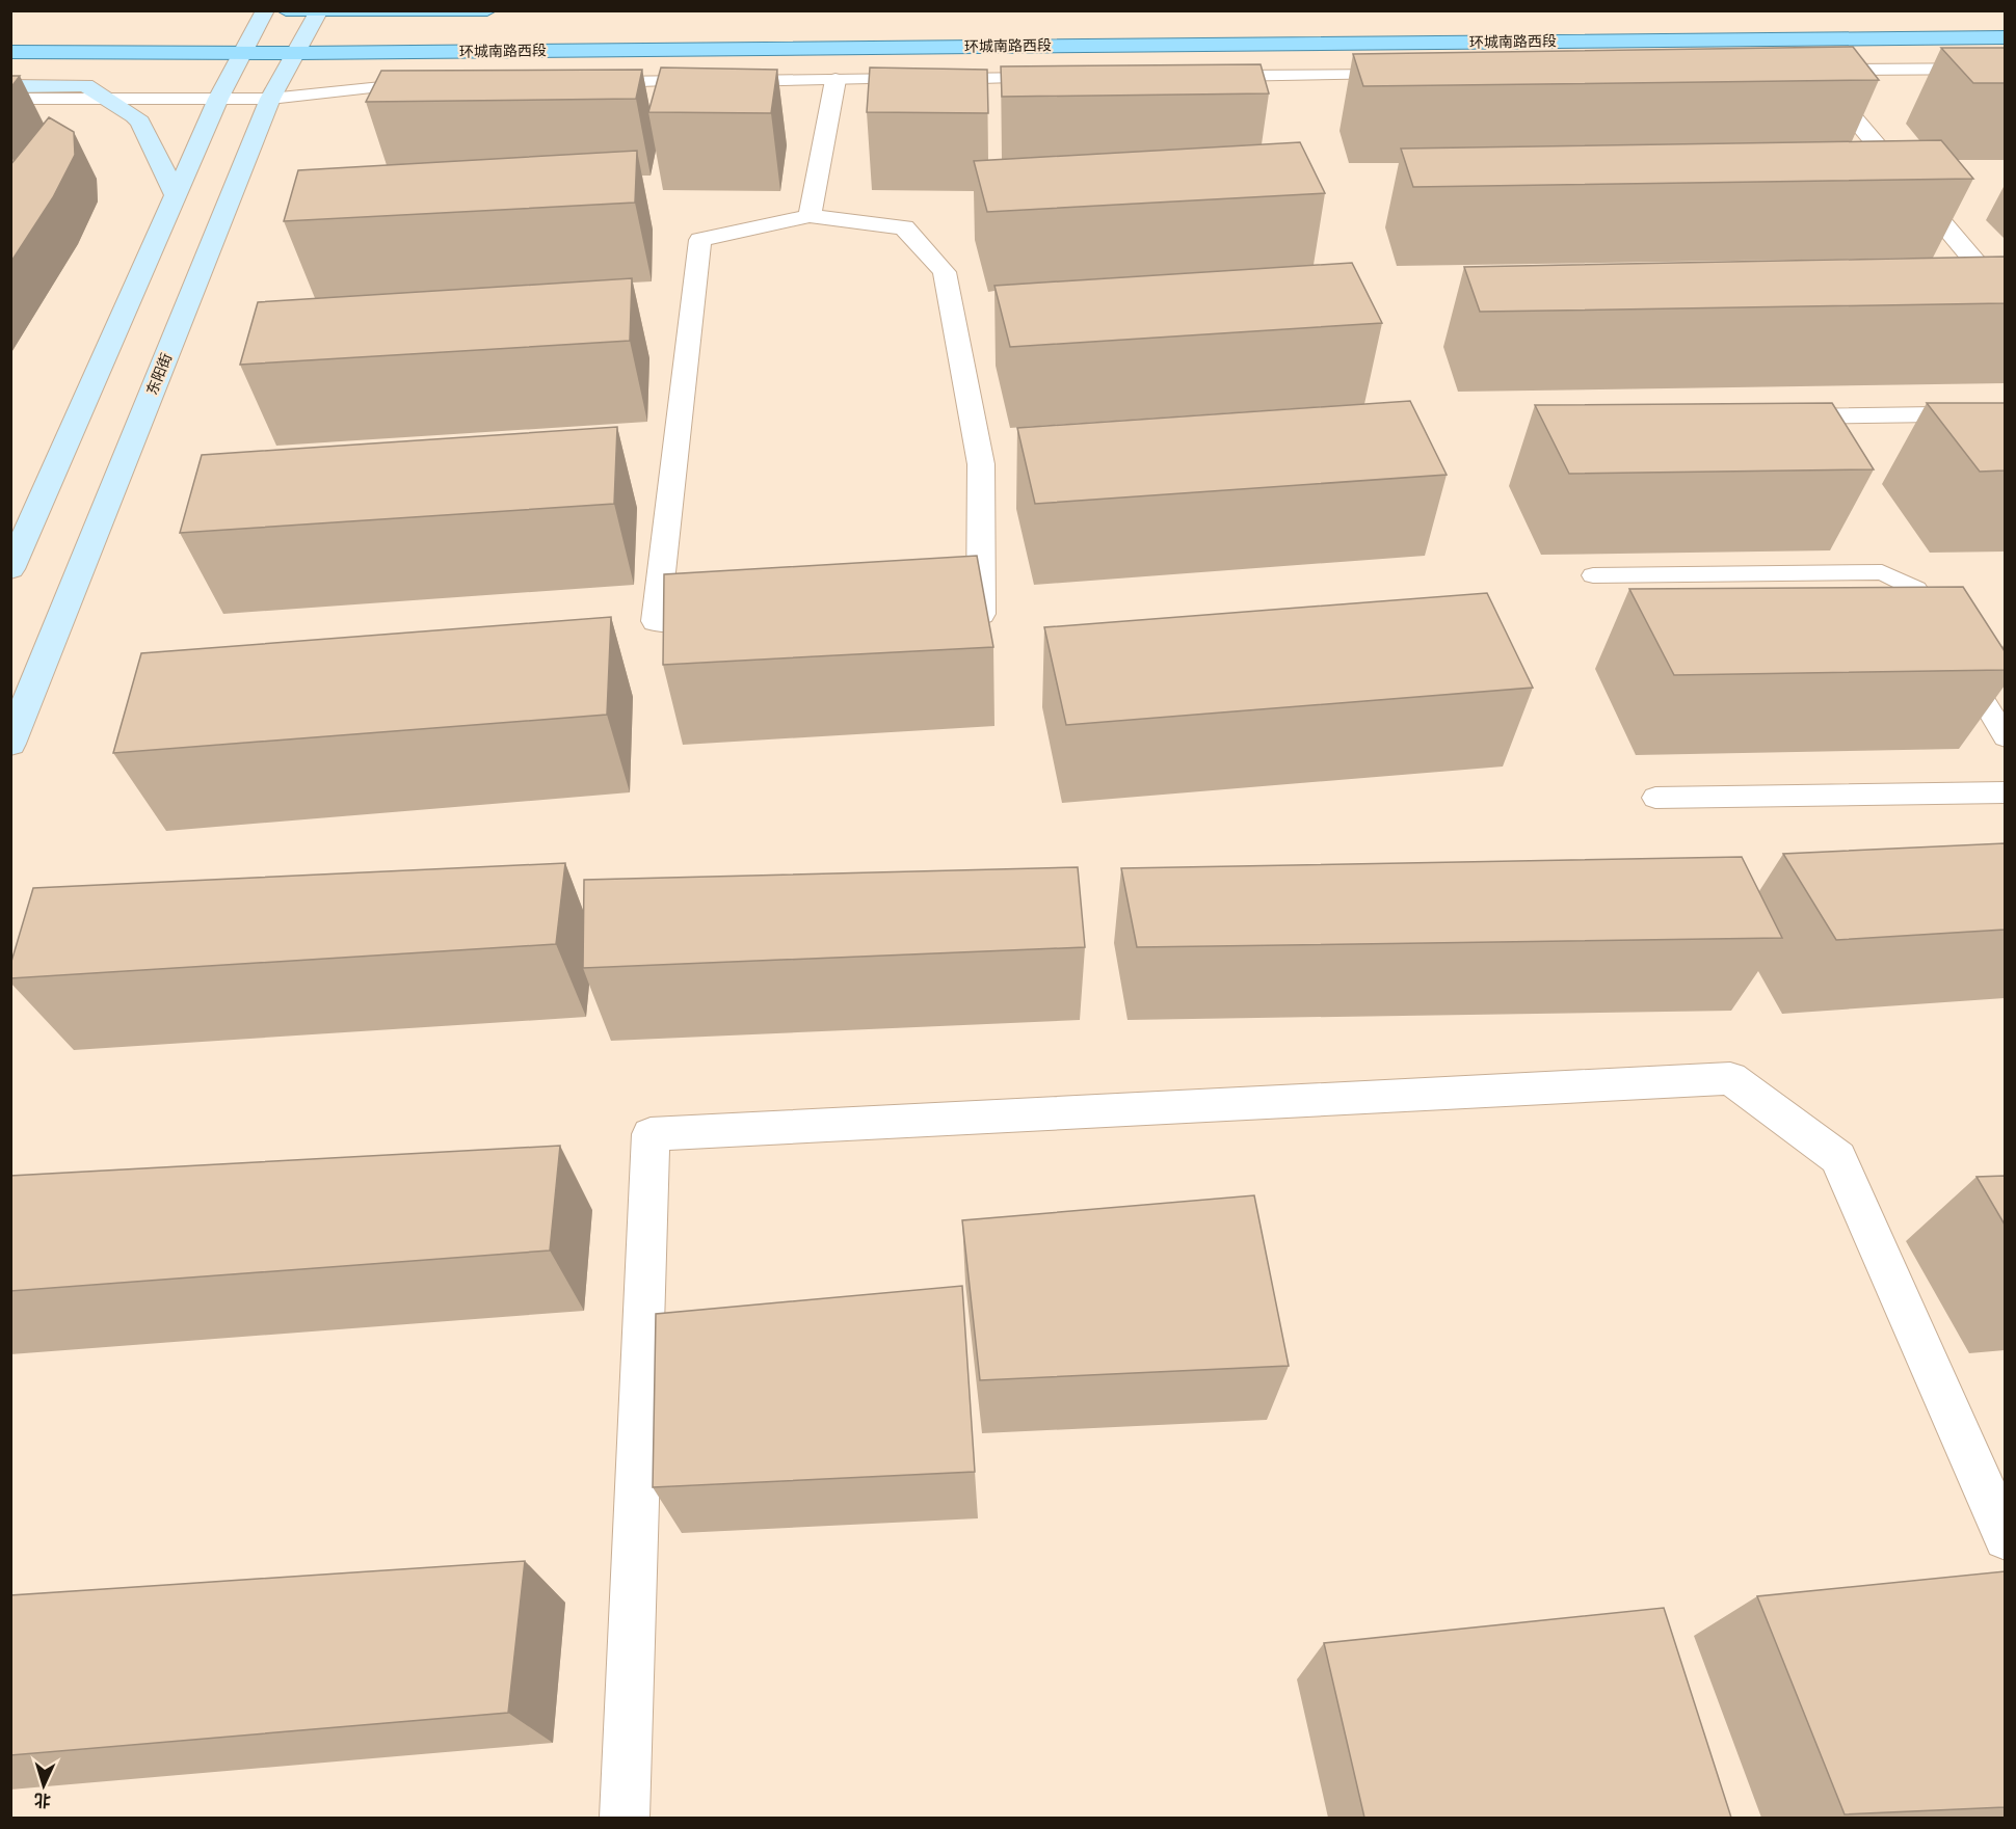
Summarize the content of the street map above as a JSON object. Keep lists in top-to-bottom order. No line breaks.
{"streets":{"main road":["环城南路西段","东阳街"]},"crossings":[["环城南路西段","东阳街"]],"north":"bottom"}
